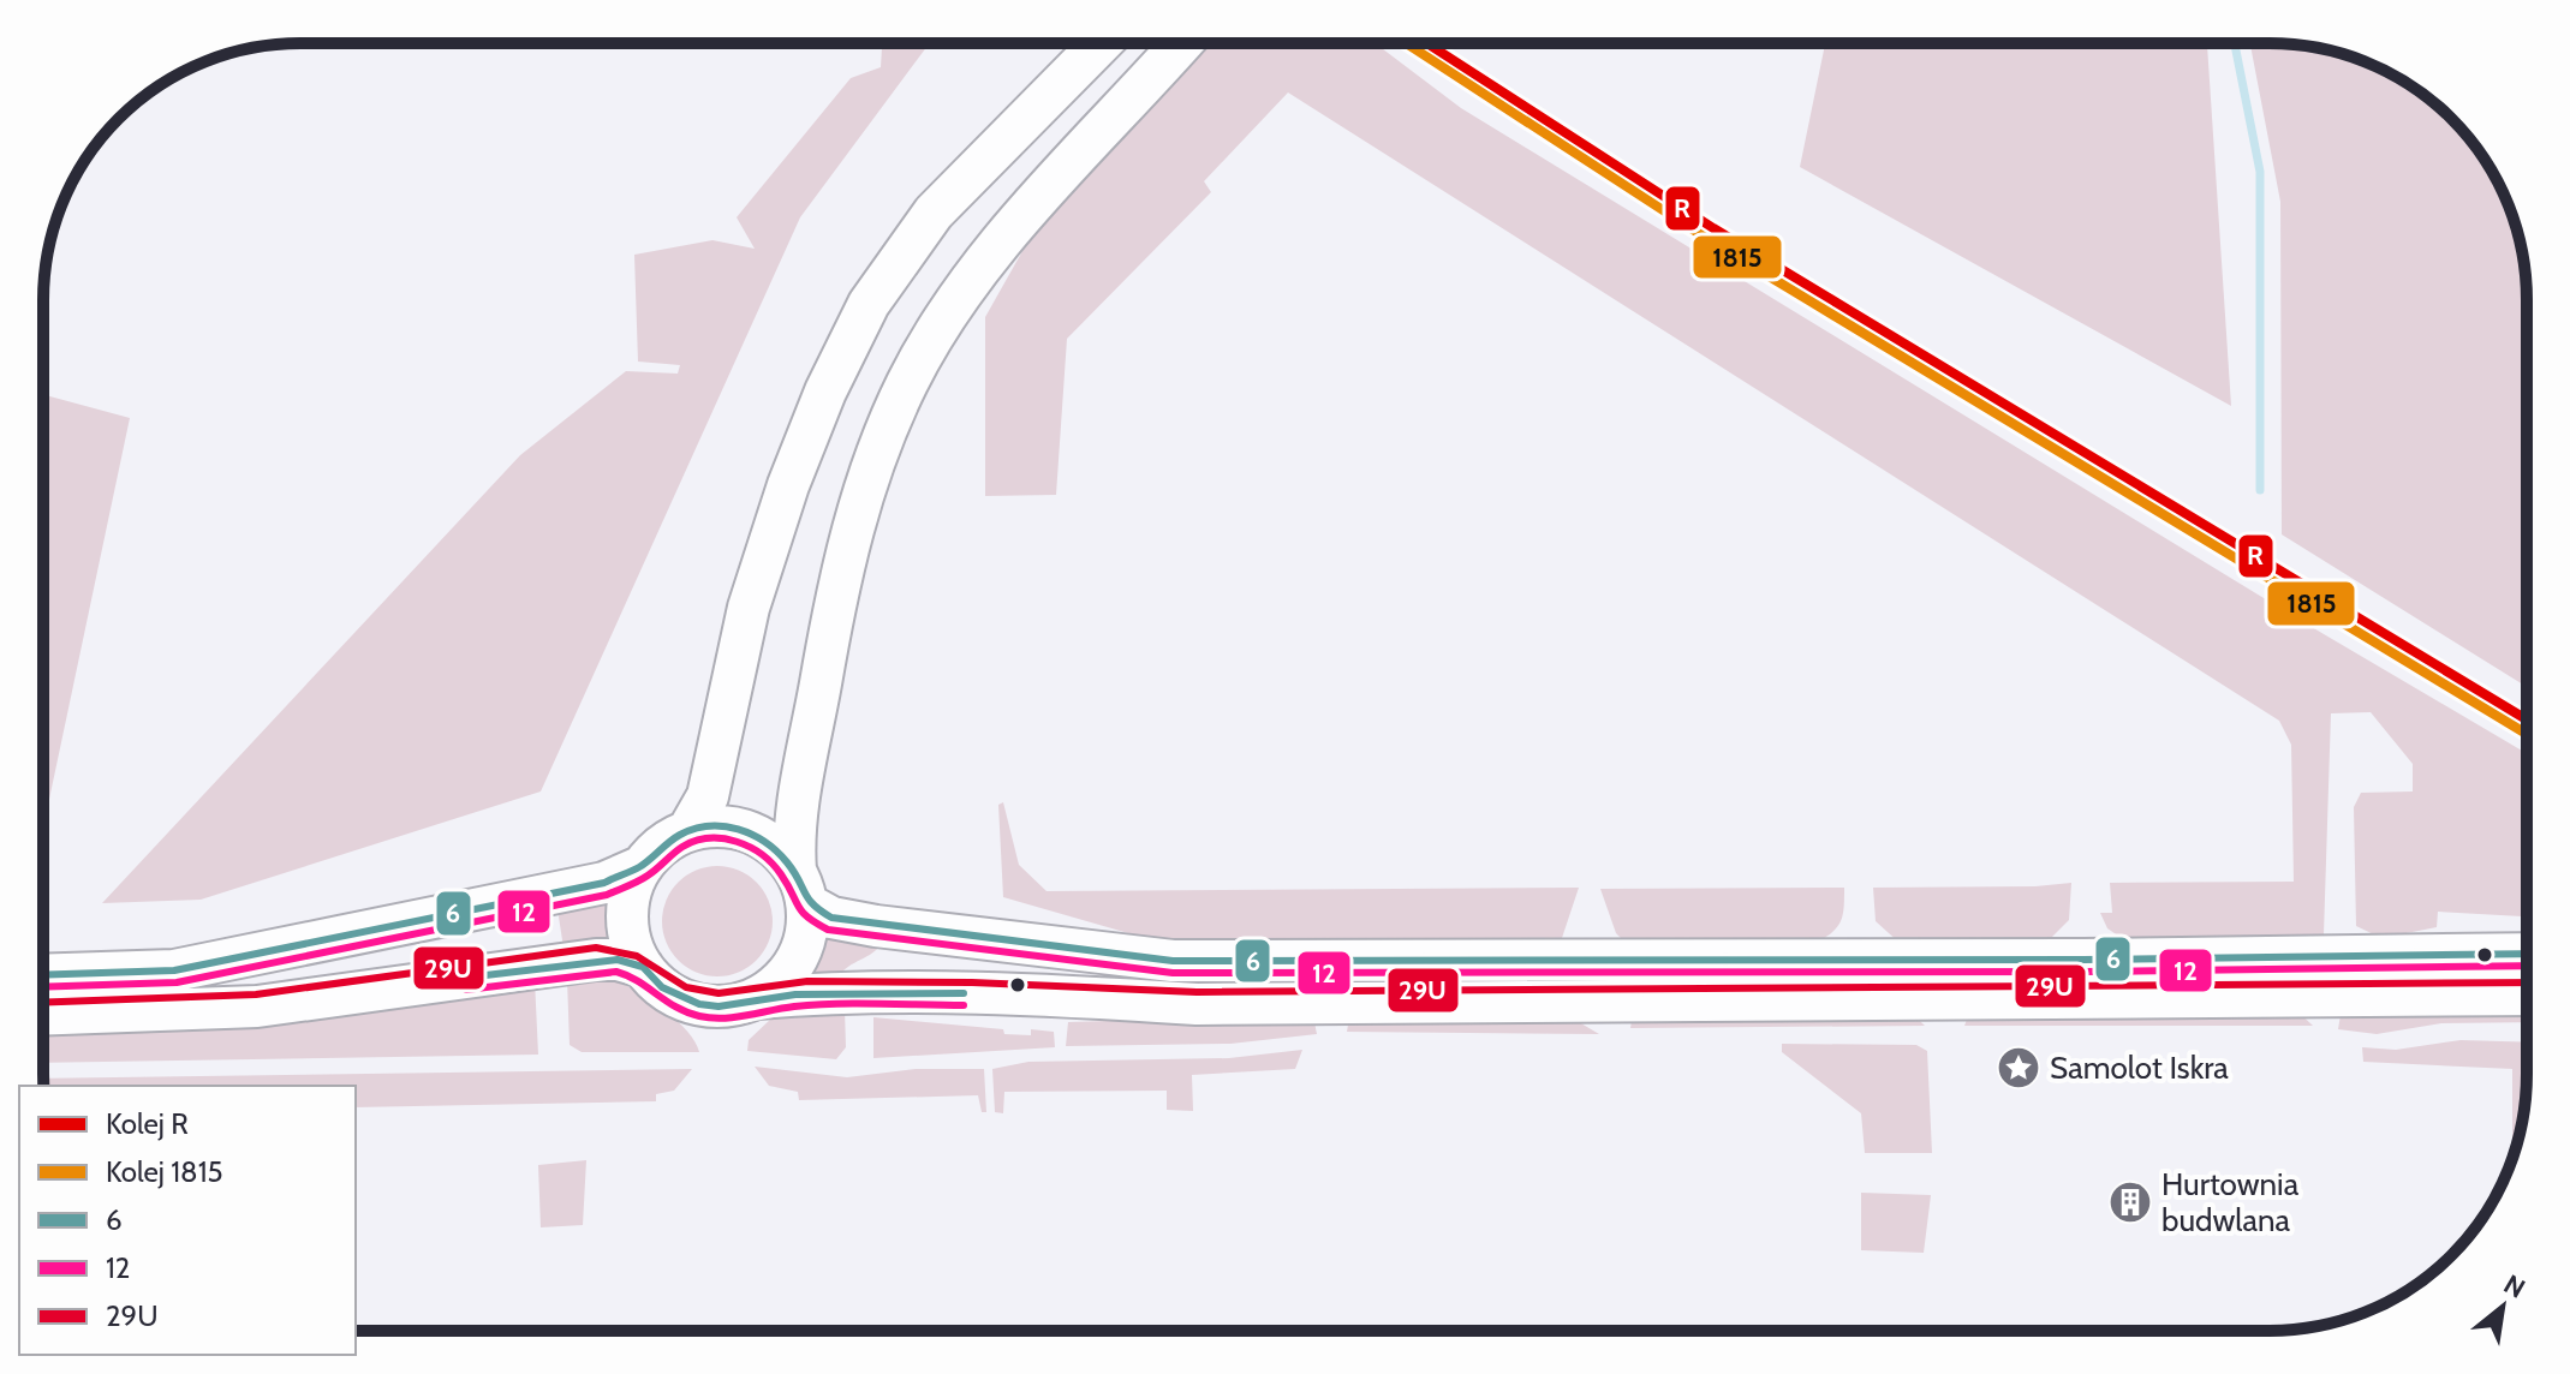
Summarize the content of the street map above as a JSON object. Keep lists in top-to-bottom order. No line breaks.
{"places":{"place":["Samolot Iskra"],"building":["Hurtownia budwlana"]},"lines":["rail line R","rail line 1815","transit line 6","transit line 12","transit line 29U"],"legend":["Kolej R","Kolej 1815","6","12","29U"],"north":"top right"}
